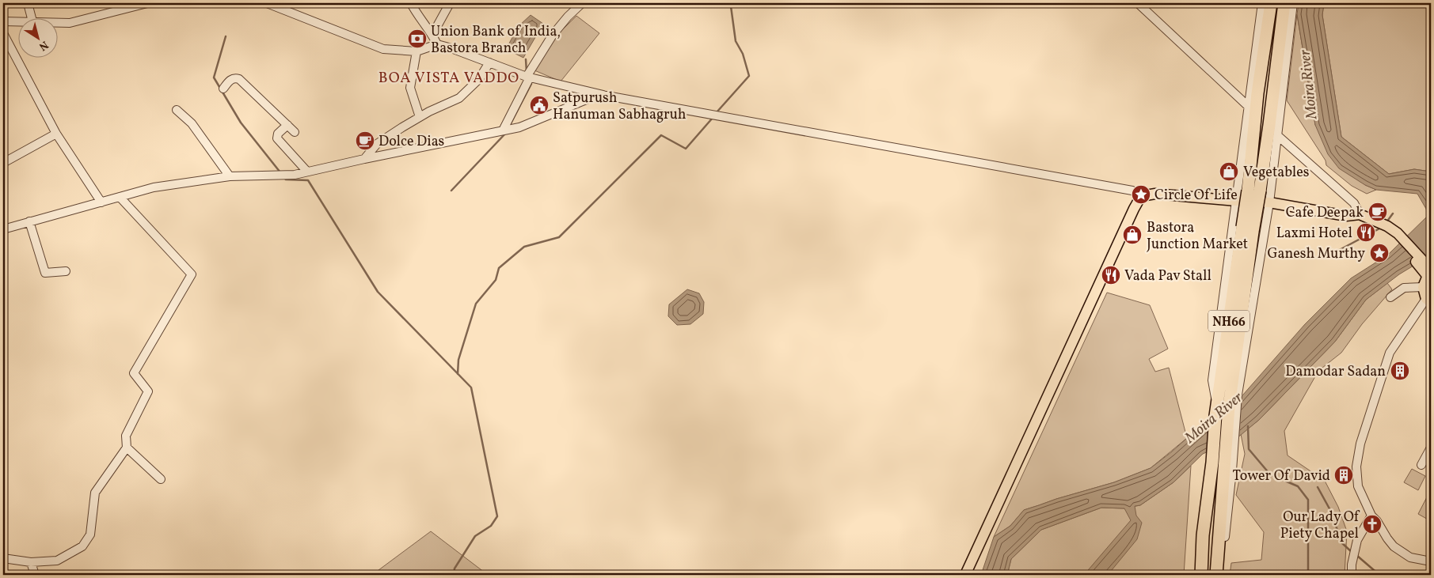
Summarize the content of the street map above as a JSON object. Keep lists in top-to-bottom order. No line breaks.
{"streets":{"highway":["NH66"]},"districts":["BOA VISTA VADDO"],"water":["Moira River"],"places":{"bank":["Union Bank of India, Bastora Branch"],"public building":["Satpurush Hanuman Sabhagruh"],"cafe":["Dolce Dias","Cafe Deepak"],"shop":["Vegetables","Bastora Junction Market"],"place":["Circle Of Life","Ganesh Murthy"],"restaurant":["Laxmi Hotel","Vada Pav Stall"],"building":["Damodar Sadan","Tower Of David"],"church":["Our Lady Of Piety Chapel"]},"north":"bottom right"}
